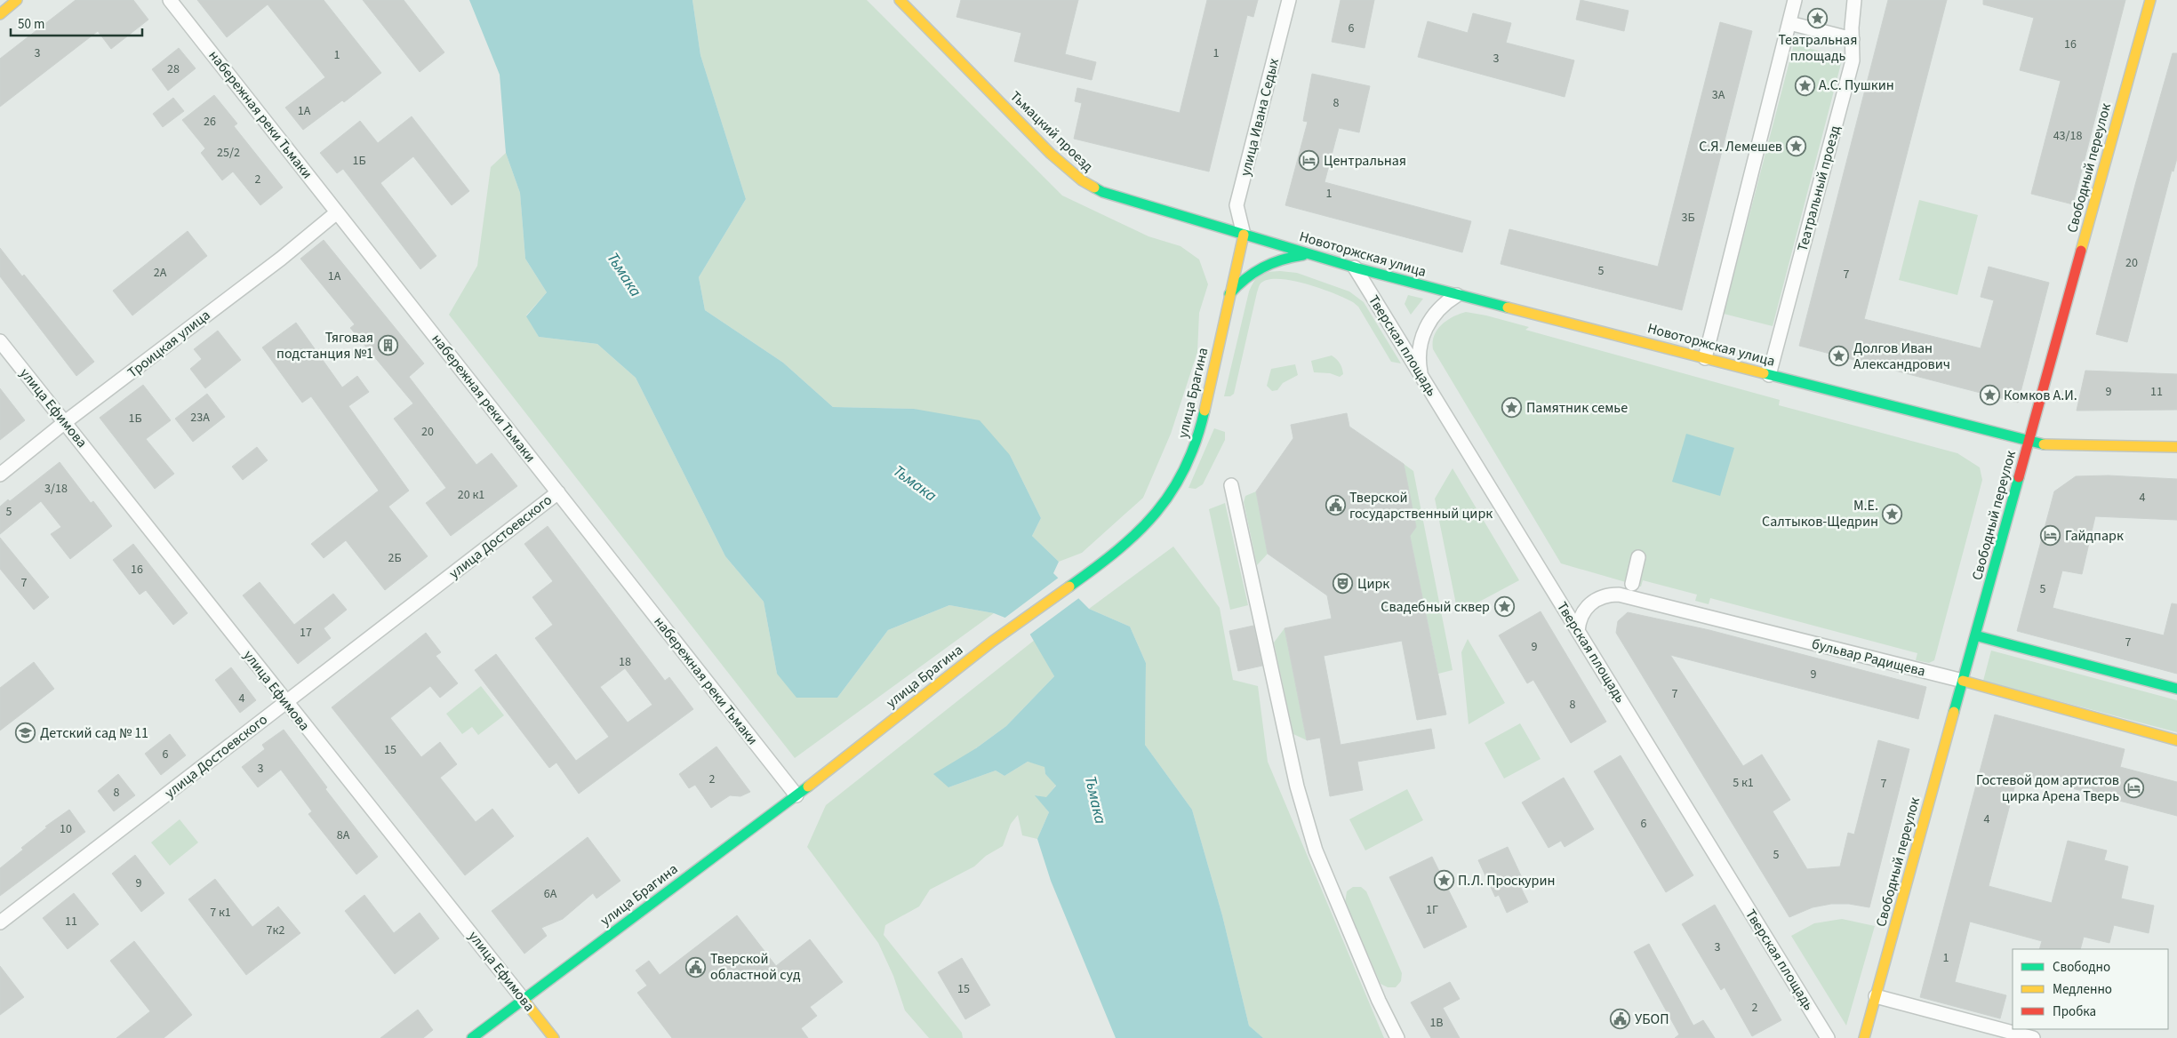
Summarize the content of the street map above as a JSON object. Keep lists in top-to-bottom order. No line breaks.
{"streets":{"street":["набережная реки Тьмаки","улица Ивана Седых","Тьмацкий проезд","Свободный переулок","Театральный проезд","Новоторжская улица","Троицкая улица","Тверская площадь","улица Брагина","улица Ефимова","улица Достоевского","бульвар Радищева"]},"crossings":[["набережная реки Тьмаки","Троицкая улица"],["набережная реки Тьмаки","улица Брагина"],["набережная реки Тьмаки","улица Достоевского"],["улица Ивана Седых","Тьмацкий проезд"],["улица Ивана Седых","Новоторжская улица"],["улица Ивана Седых","улица Брагина"],["Тьмацкий проезд","Новоторжская улица"],["Тьмацкий проезд","улица Брагина"],["Свободный переулок","Новоторжская улица"],["Свободный переулок","бульвар Радищева"],["Театральный проезд","Новоторжская улица"],["Новоторжская улица","Тверская площадь"],["Новоторжская улица","улица Брагина"],["Троицкая улица","улица Ефимова"],["Тверская площадь","бульвар Радищева"],["улица Брагина","улица Ефимова"],["улица Ефимова","улица Достоевского"]],"water":["Тьмака"],"places":{"place":["Театральная площадь","А.С. Пушкин","С.Я. Лемешев","Долгов Иван Александрович","Комков А.И.","Памятник семье","М.Е. Салтыков-Щедрин","Свадебный сквер","П.Л. Проскурин"],"hotel":["Центральная","Гайдпарк","Гостевой дом артистов цирка Арена Тверь"],"building":["Тяговая подстанция №1"],"public building":["Тверской государственный цирк","Тверской областной суд","УБОП"],"theatre":["Цирк"],"school or university":["Детский сад № 11"]},"house_numbers":["6","16","3","1","1","3","28","3А","8","1А","26","43/18","25/2","1Б","2","1","3Б","20","5","2А","7","1А","9","11","23А","1Б","20","3/18","20 к1","4","5","2Б","16","7","5","17","7","9","18","9","7","4","8","15","6","3","2","5 к1","7","8","4","6","10","8А","5","9","6А","1Г","7 к1","11","7к2","3","1","15","2","1В"],"legend":["Свободно","Медленно","Пробка"],"scale_bar":"50 m"}
